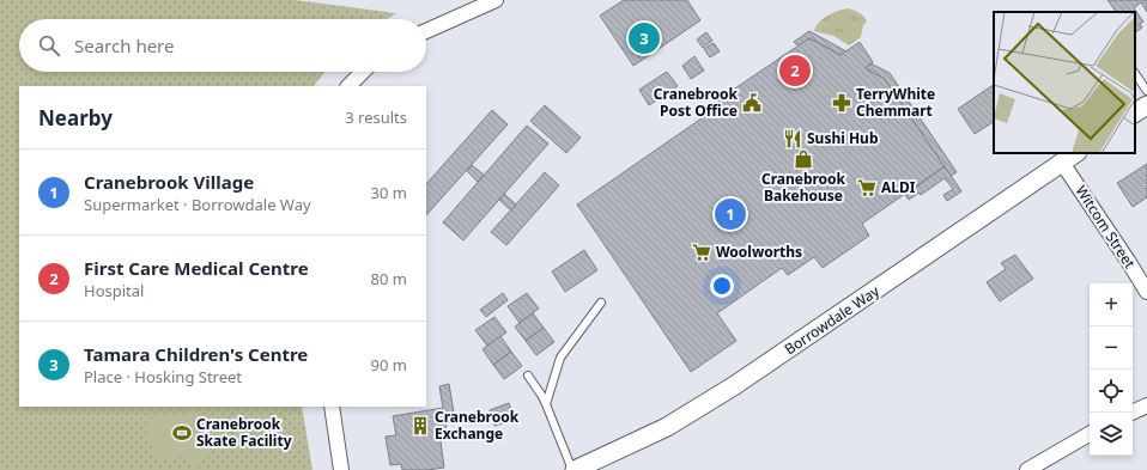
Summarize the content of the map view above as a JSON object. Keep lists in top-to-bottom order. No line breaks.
{"streets":{"street":["Witcom Street","Borrowdale Way"]},"crossings":[["Witcom Street","Borrowdale Way"]],"places":{"public building":["Cranebrook Post Office"],"pharmacy":["TerryWhite Chemmart"],"restaurant":["Sushi Hub"],"shop":["Cranebrook Bakehouse"],"supermarket":["ALDI","Woolworths"],"building":["Cranebrook Exchange"],"sports":["Cranebrook Skate Facility"]},"page":{"search":"Search here","pins":["3","2","1"],"heading":["Nearby","3 results"],"list":[{"mark":"1","name":"Cranebrook Village","note":"Supermarket · Borrowdale Way","value":"30 m"},{"mark":"2","name":"First Care Medical Centre","note":"Hospital","value":"80 m"},{"mark":"3","name":"Tamara Children's Centre","note":"Place · Hosking Street","value":"90 m"}],"map_buttons":["+","−"]}}
